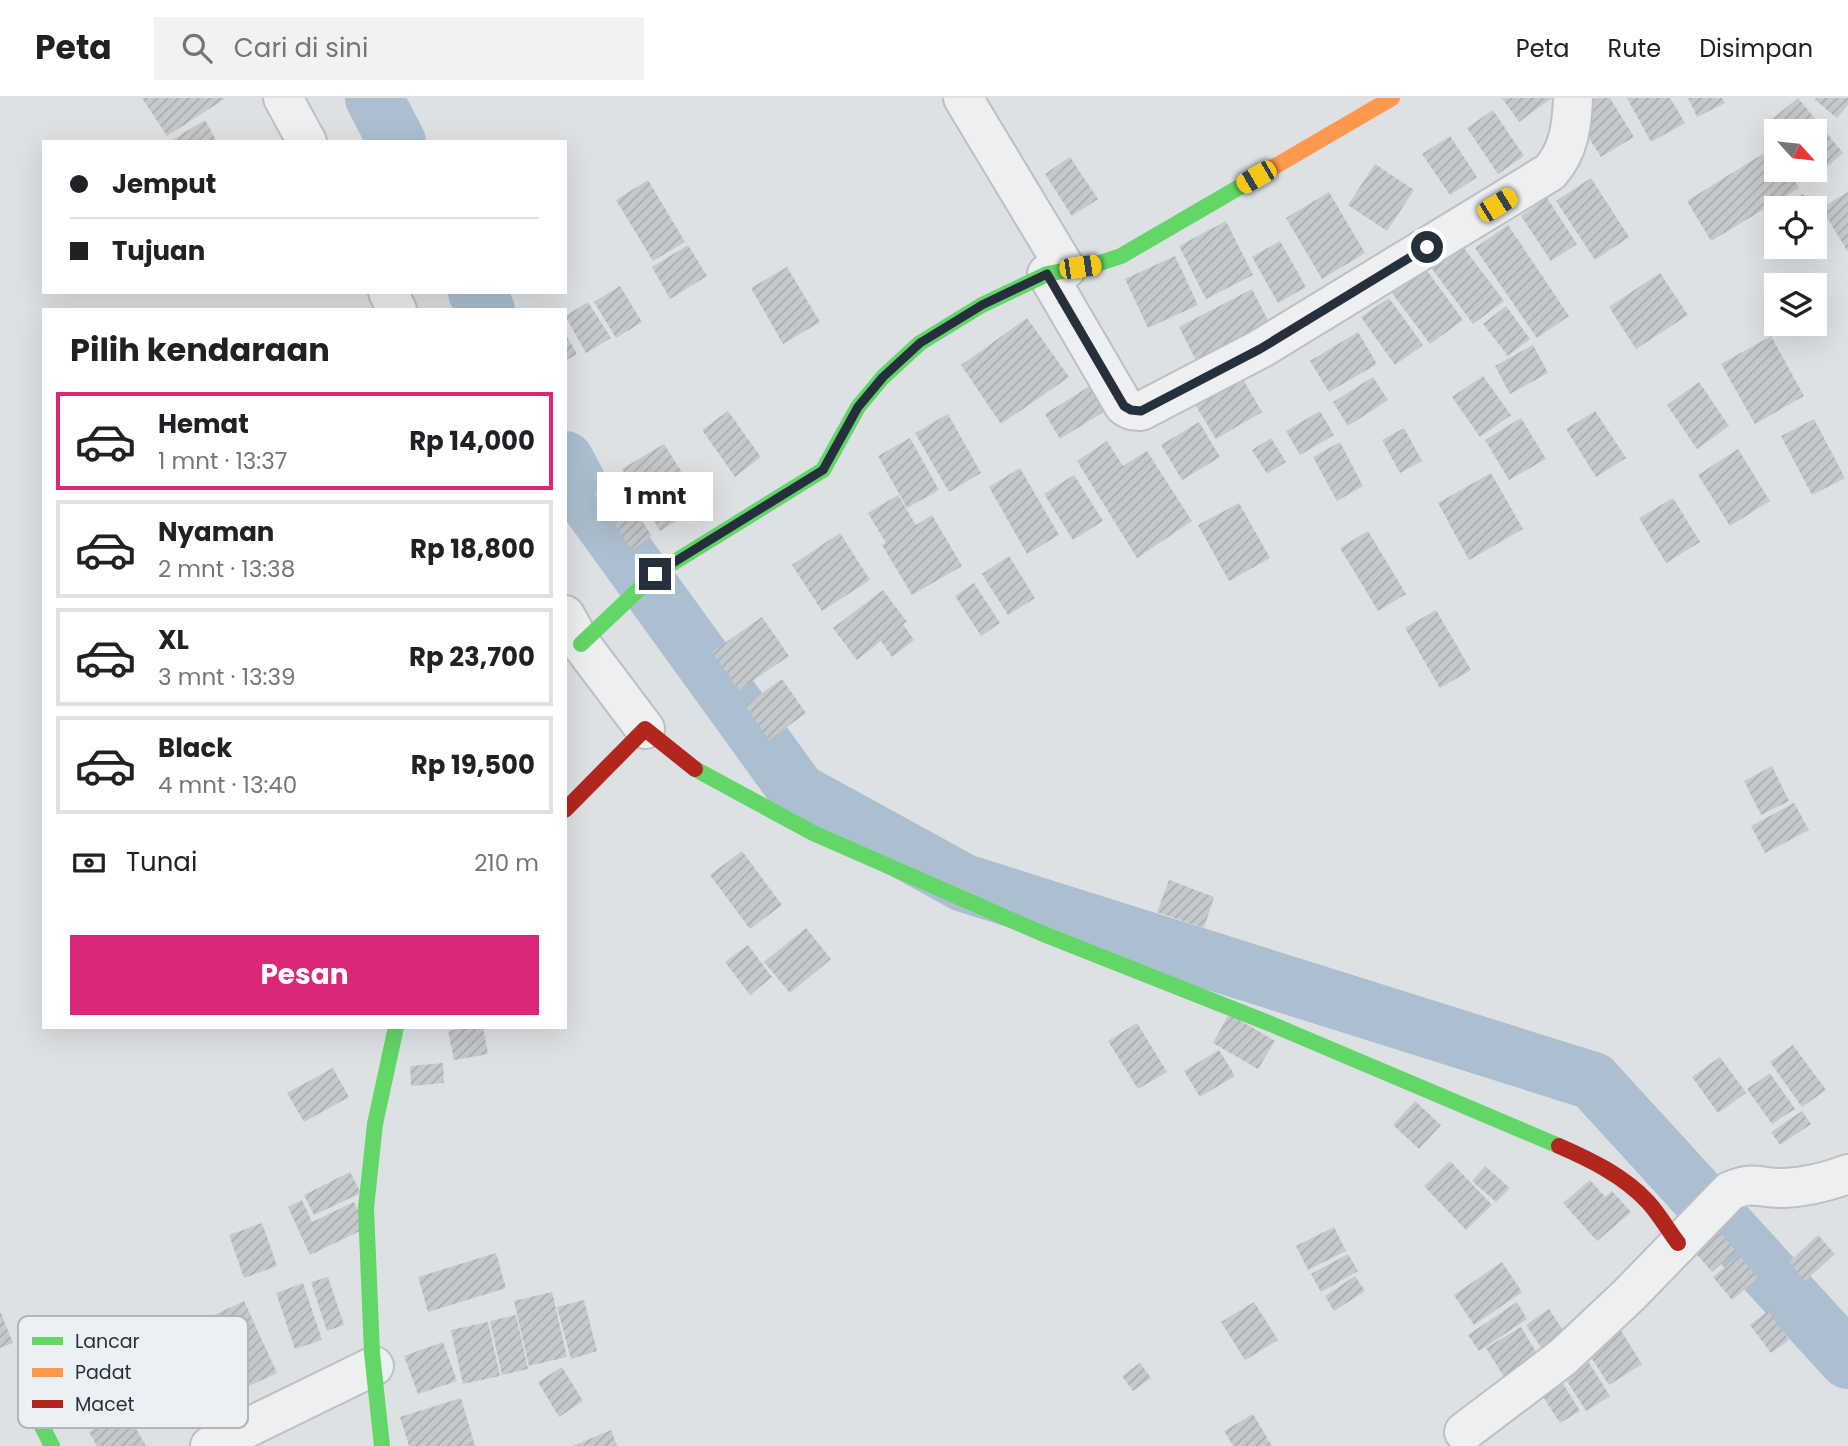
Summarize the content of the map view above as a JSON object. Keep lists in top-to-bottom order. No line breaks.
{"legend":["Lancar","Padat","Macet"],"north":"bottom right","page":{"header":"Peta","search":"Cari di sini","nav":["Peta","Rute","Disimpan"],"banner":["Jemput","Tujuan"],"heading":"Pilih kendaraan","list":[{"name":"Hemat","note":"1 mnt · 13:37","value":"Rp 14,000"},{"name":"Nyaman","note":"2 mnt · 13:38","value":"Rp 18,800"},{"name":"XL","note":"3 mnt · 13:39","value":"Rp 23,700"},{"name":"Black","note":"4 mnt · 13:40","value":"Rp 19,500"}],"bubble":"1 mnt","pay":["Tunai","210 m"],"buttons":"Pesan"}}
